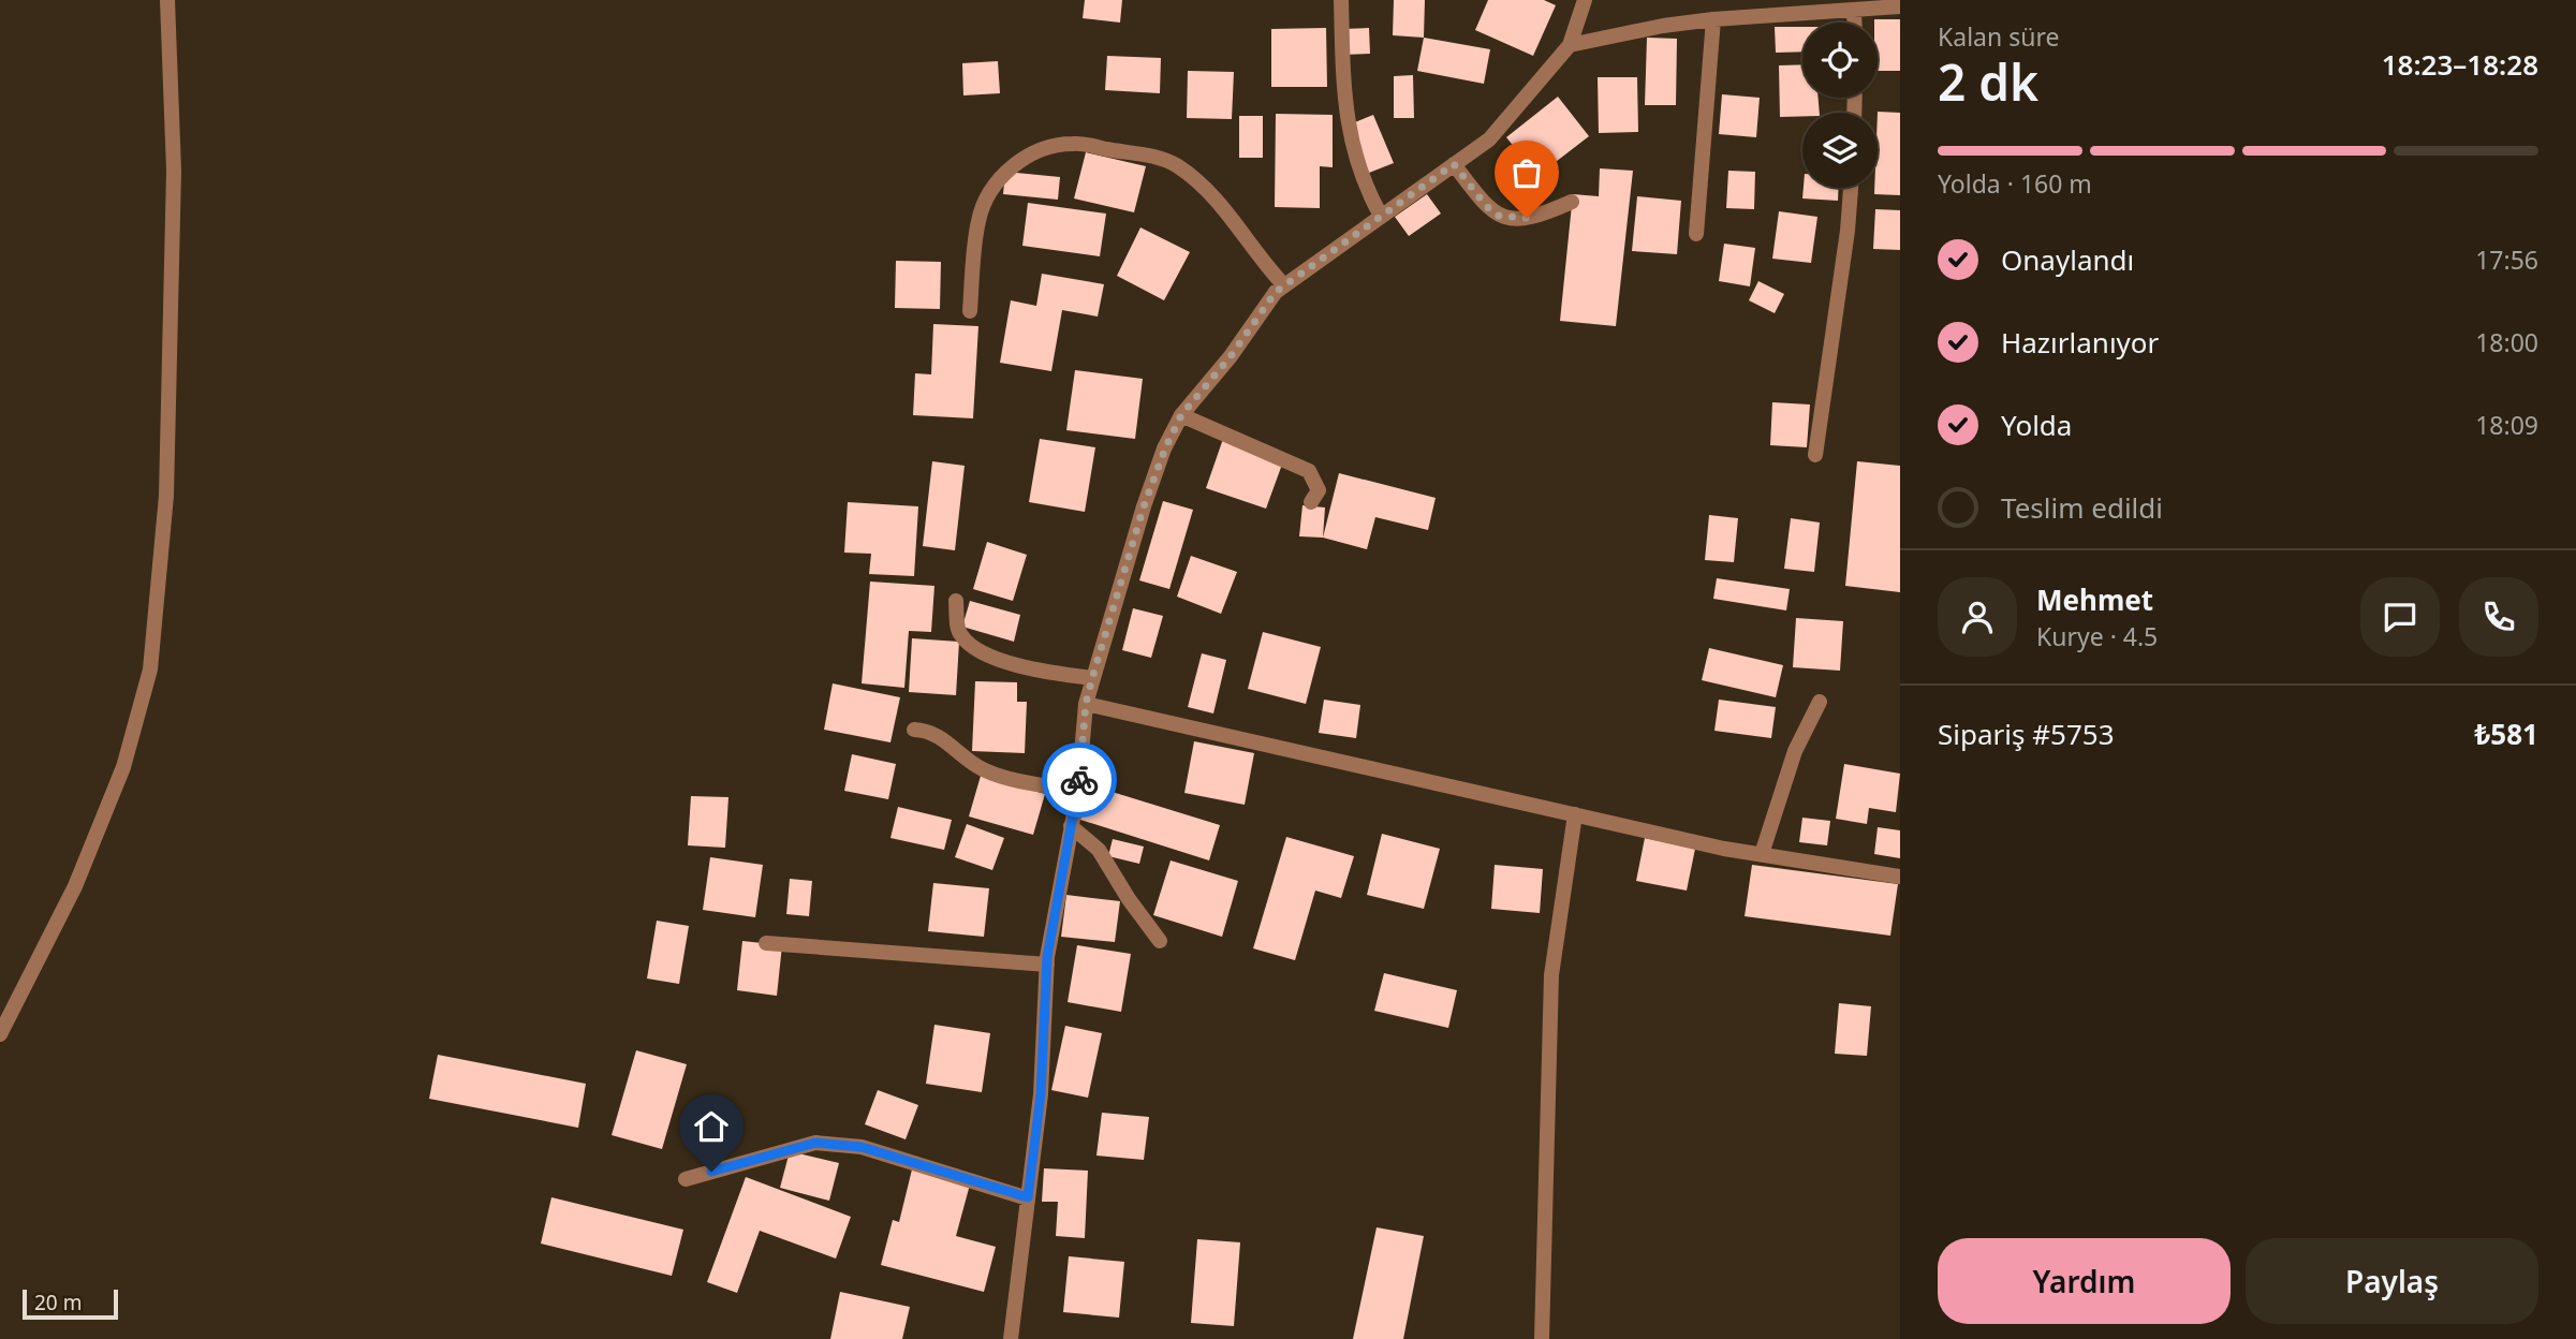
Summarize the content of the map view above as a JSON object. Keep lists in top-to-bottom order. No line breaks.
{"scale_bar":"20 m","page":{"heading":["2 dk","Kalan süre","18:23–18:28"],"panel":["Mehmet","Kurye · 4.5","Sipariş #5753","₺581"],"bar":"Yolda · 160 m","list":[["Onaylandı","17:56"],["Hazırlanıyor","18:00"],["Yolda","18:09"],"Teslim edildi"],"buttons":["Yardım","Paylaş"],"scale":"20 m"}}
